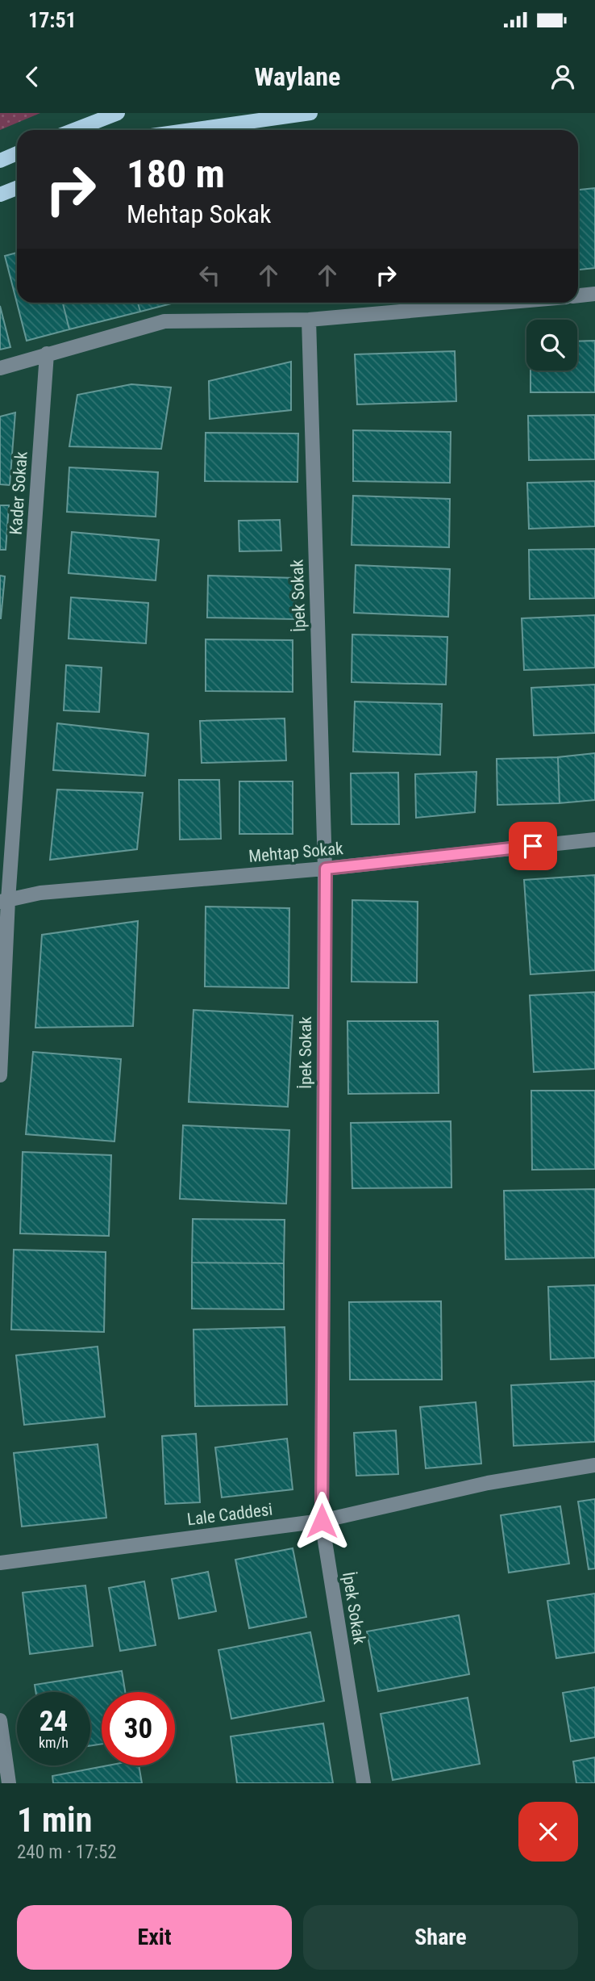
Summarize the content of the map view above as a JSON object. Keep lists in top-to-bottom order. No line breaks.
{"streets":{"street":["Kader Sokak","İpek Sokak","Mehtap Sokak","Lale Caddesi"]},"crossings":[["Kader Sokak","Mehtap Sokak"],["İpek Sokak","Mehtap Sokak"],["İpek Sokak","Lale Caddesi"]],"page":{"status":"17:51","header":"Waylane","turn":["180 m","Mehtap Sokak"],"speed":"24 km/h","limit":"30","heading":["1 min","240 m · 17:52"],"buttons":["Exit","Share"]}}
